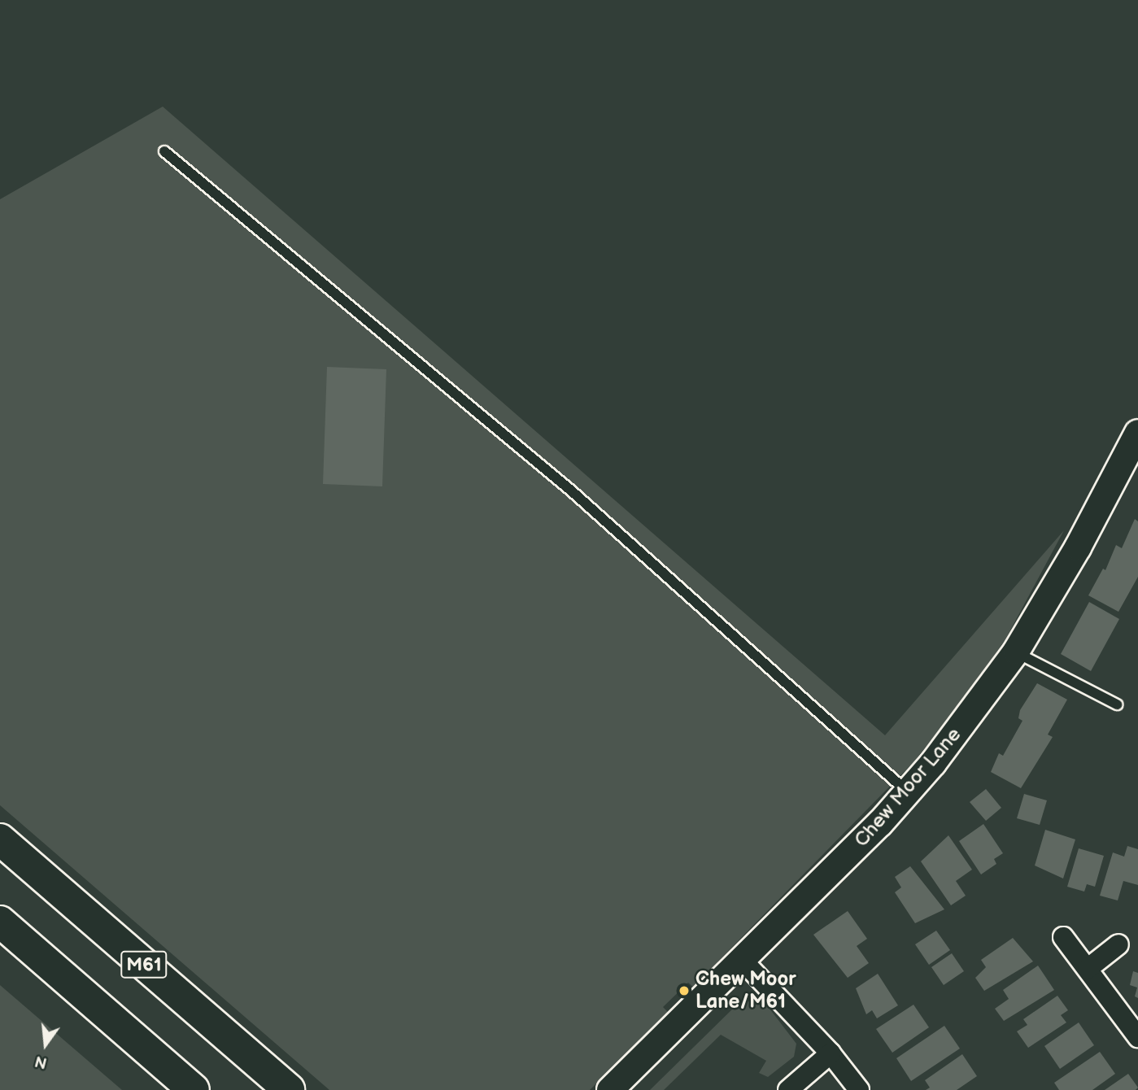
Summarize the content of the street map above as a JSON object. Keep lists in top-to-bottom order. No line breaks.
{"streets":{"highway":["M61"],"street":["Chew Moor Lane"]},"places":["Chew Moor Lane/M61"],"north":"bottom"}
